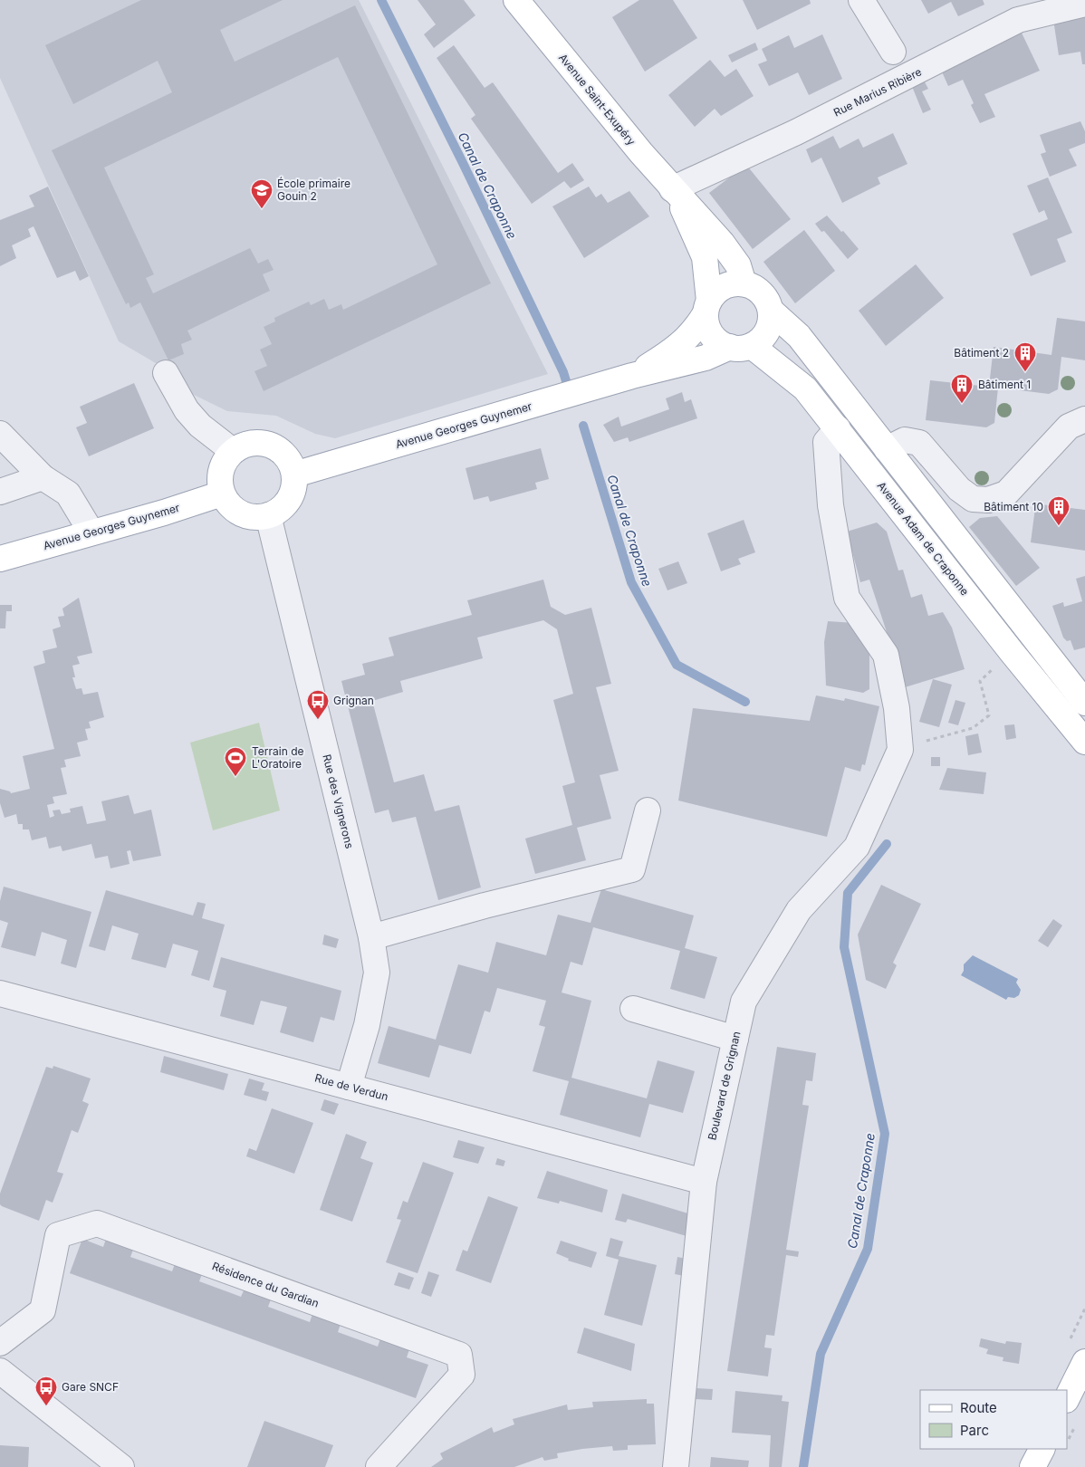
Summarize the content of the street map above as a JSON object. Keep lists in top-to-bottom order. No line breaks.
{"streets":{"main road":["Avenue Saint-Exupéry","Avenue Georges Guynemer","Avenue Adam de Craponne"],"street":["Rue Marius Ribière","Rue des Vignerons","Boulevard de Grignan","Rue de Verdun","Résidence du Gardian"]},"crossings":[["Rue Marius Ribière","Avenue Saint-Exupéry"],["Avenue Georges Guynemer","Rue des Vignerons"],["Rue des Vignerons","Rue de Verdun"],["Boulevard de Grignan","Rue de Verdun"]],"water":["Canal de Craponne"],"places":{"school or university":["École primaire Gouin 2"],"building":["Bâtiment 2","Bâtiment 1","Bâtiment 10"],"bus stop":["Grignan","Gare SNCF"],"sports":["Terrain de L'Oratoire"]},"legend":["Route","Parc"]}
